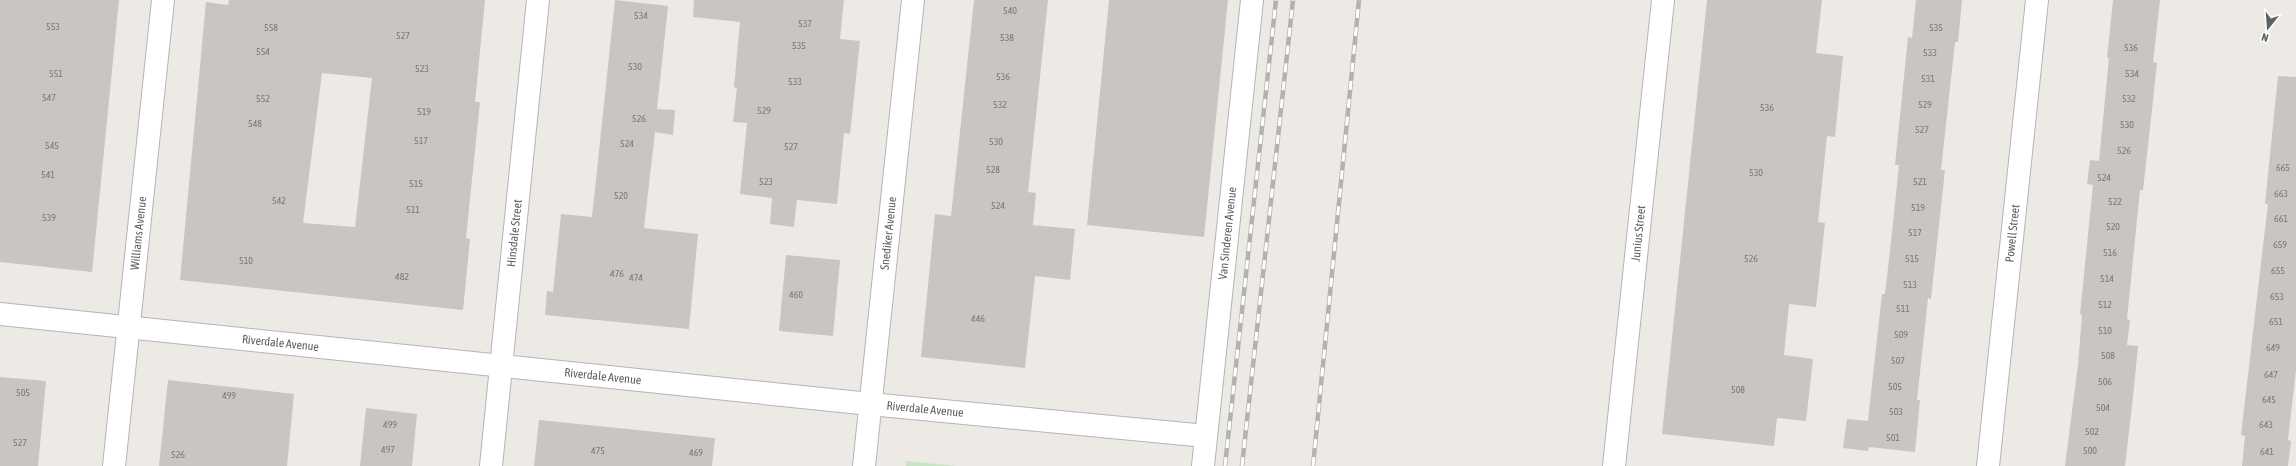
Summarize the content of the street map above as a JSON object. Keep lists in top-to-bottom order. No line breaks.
{"streets":{"street":["Williams Avenue","Hinsdale Street","Snediker Avenue","Van Sinderen Avenue","Junius Street","Powell Street","Riverdale Avenue"]},"crossings":[["Williams Avenue","Riverdale Avenue"],["Hinsdale Street","Riverdale Avenue"],["Snediker Avenue","Riverdale Avenue"],["Van Sinderen Avenue","Riverdale Avenue"]],"house_numbers":["540","534","537","553","558","535","527","538","535","536","554","533","530","523","551","534","536","531","533","547","552","532","532","529","536","529","519","526","548","530","527","517","530","524","545","527","526","665","528","530","541","524","523","521","515","663","520","542","522","524","519","511","539","661","520","517","659","516","526","515","510","655","476","482","474","514","513","460","653","512","511","446","651","510","509","649","508","507","647","506","505","508","505","499","645","504","503","499","643","502","501","527","497","475","500","641","469","526"],"north":"bottom"}
